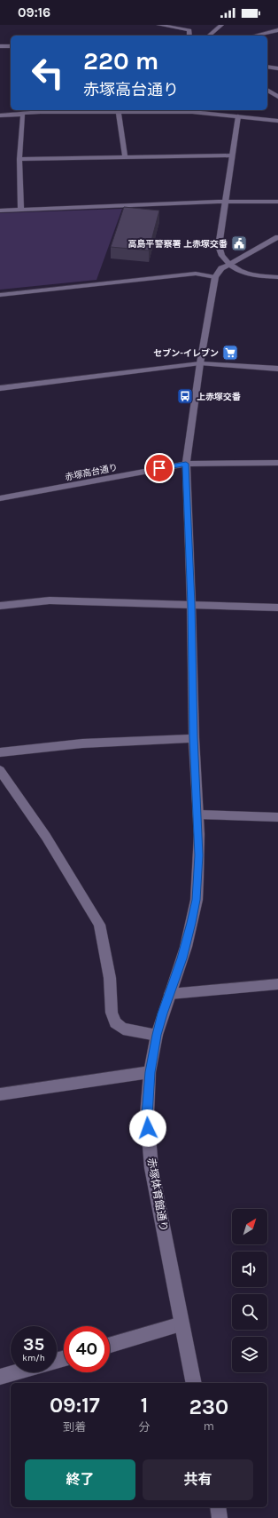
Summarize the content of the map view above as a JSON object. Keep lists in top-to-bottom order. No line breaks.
{"streets":{"street":["赤塚高台通り","赤塚体育館通り"]},"crossings":[["赤塚高台通り","赤塚体育館通り"]],"places":{"public building":["高島平警察署 上赤塚交番"],"supermarket":["セブン-イレブン"],"bus stop":["上赤塚交番"]},"north":"top right","page":{"status":"09:16","turn":["220 m","赤塚高台通り"],"speed":"35 km/h","limit":"40","eta":["09:17","到着","1","分","230","m"],"buttons":["終了","共有"]}}
